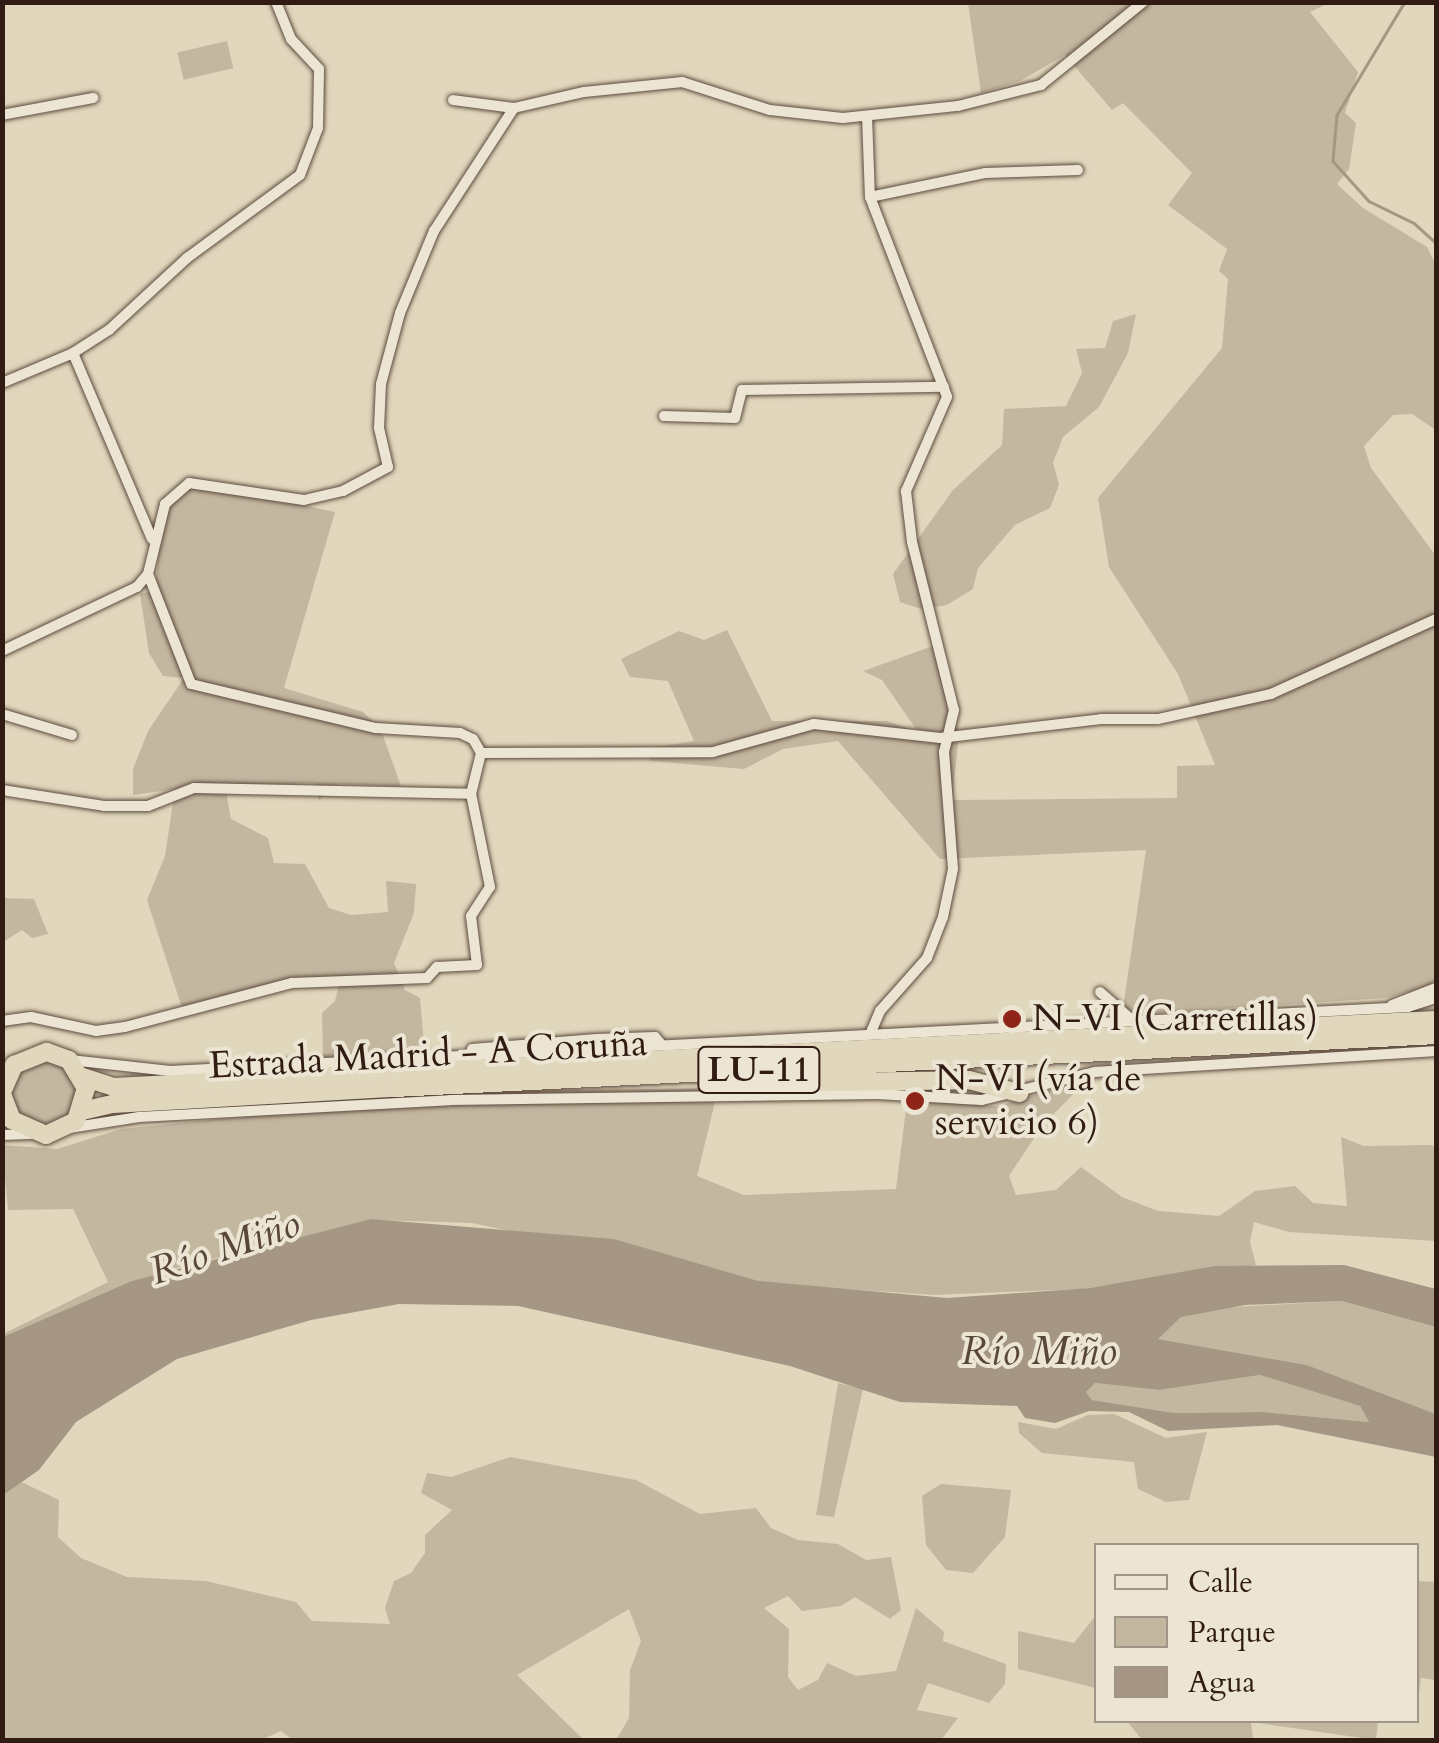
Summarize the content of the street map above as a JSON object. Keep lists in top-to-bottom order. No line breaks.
{"streets":{"highway":["Estrada Madrid - A Coruña","LU-11"]},"water":["Río Miño"],"places":["N-VI (Carretillas)","N-VI (vía de servicio 6)"],"legend":["Calle","Parque","Agua"]}
